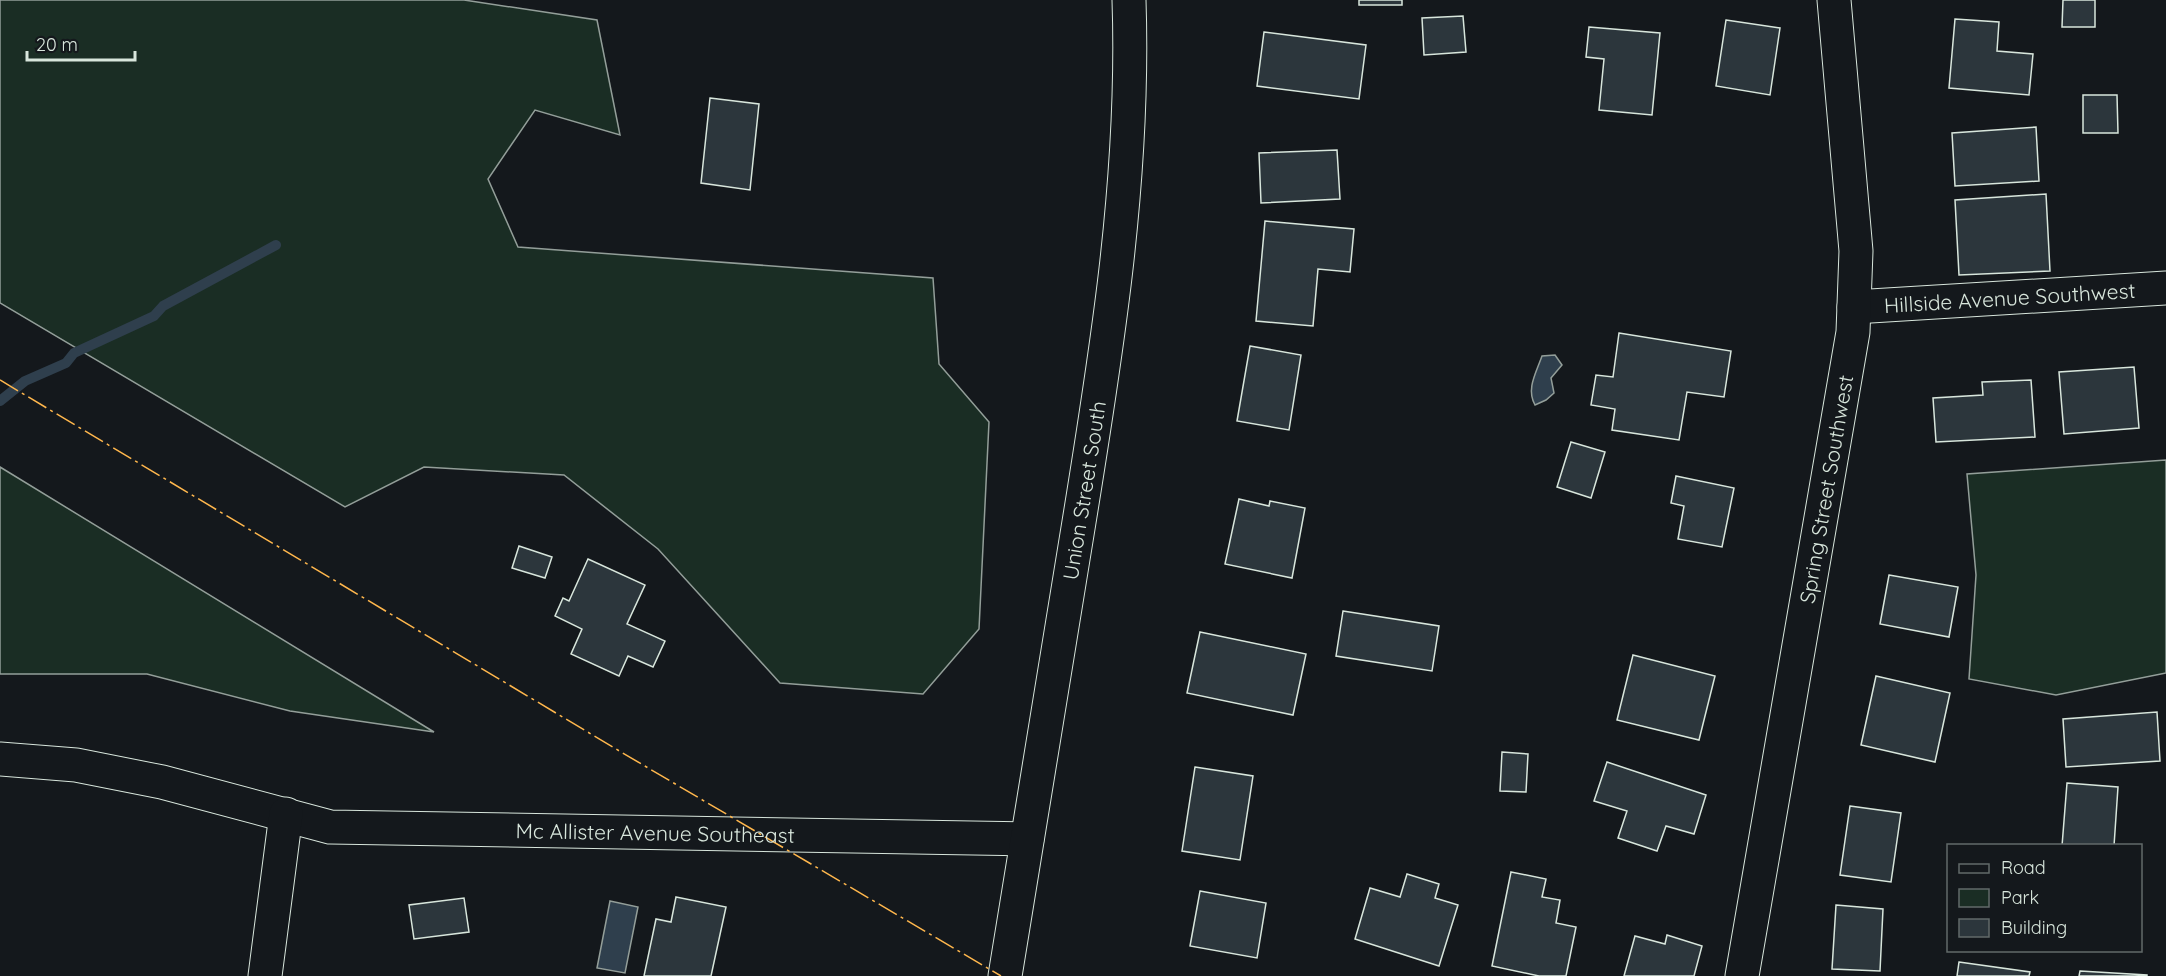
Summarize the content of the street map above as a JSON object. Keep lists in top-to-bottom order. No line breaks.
{"streets":{"street":["Hillside Avenue Southwest","Union Street South","Spring Street Southwest","Mc Allister Avenue Southeast"]},"crossings":[["Hillside Avenue Southwest","Spring Street Southwest"],["Union Street South","Mc Allister Avenue Southeast"]],"legend":["Road","Park","Building"],"scale_bar":"20 m"}
